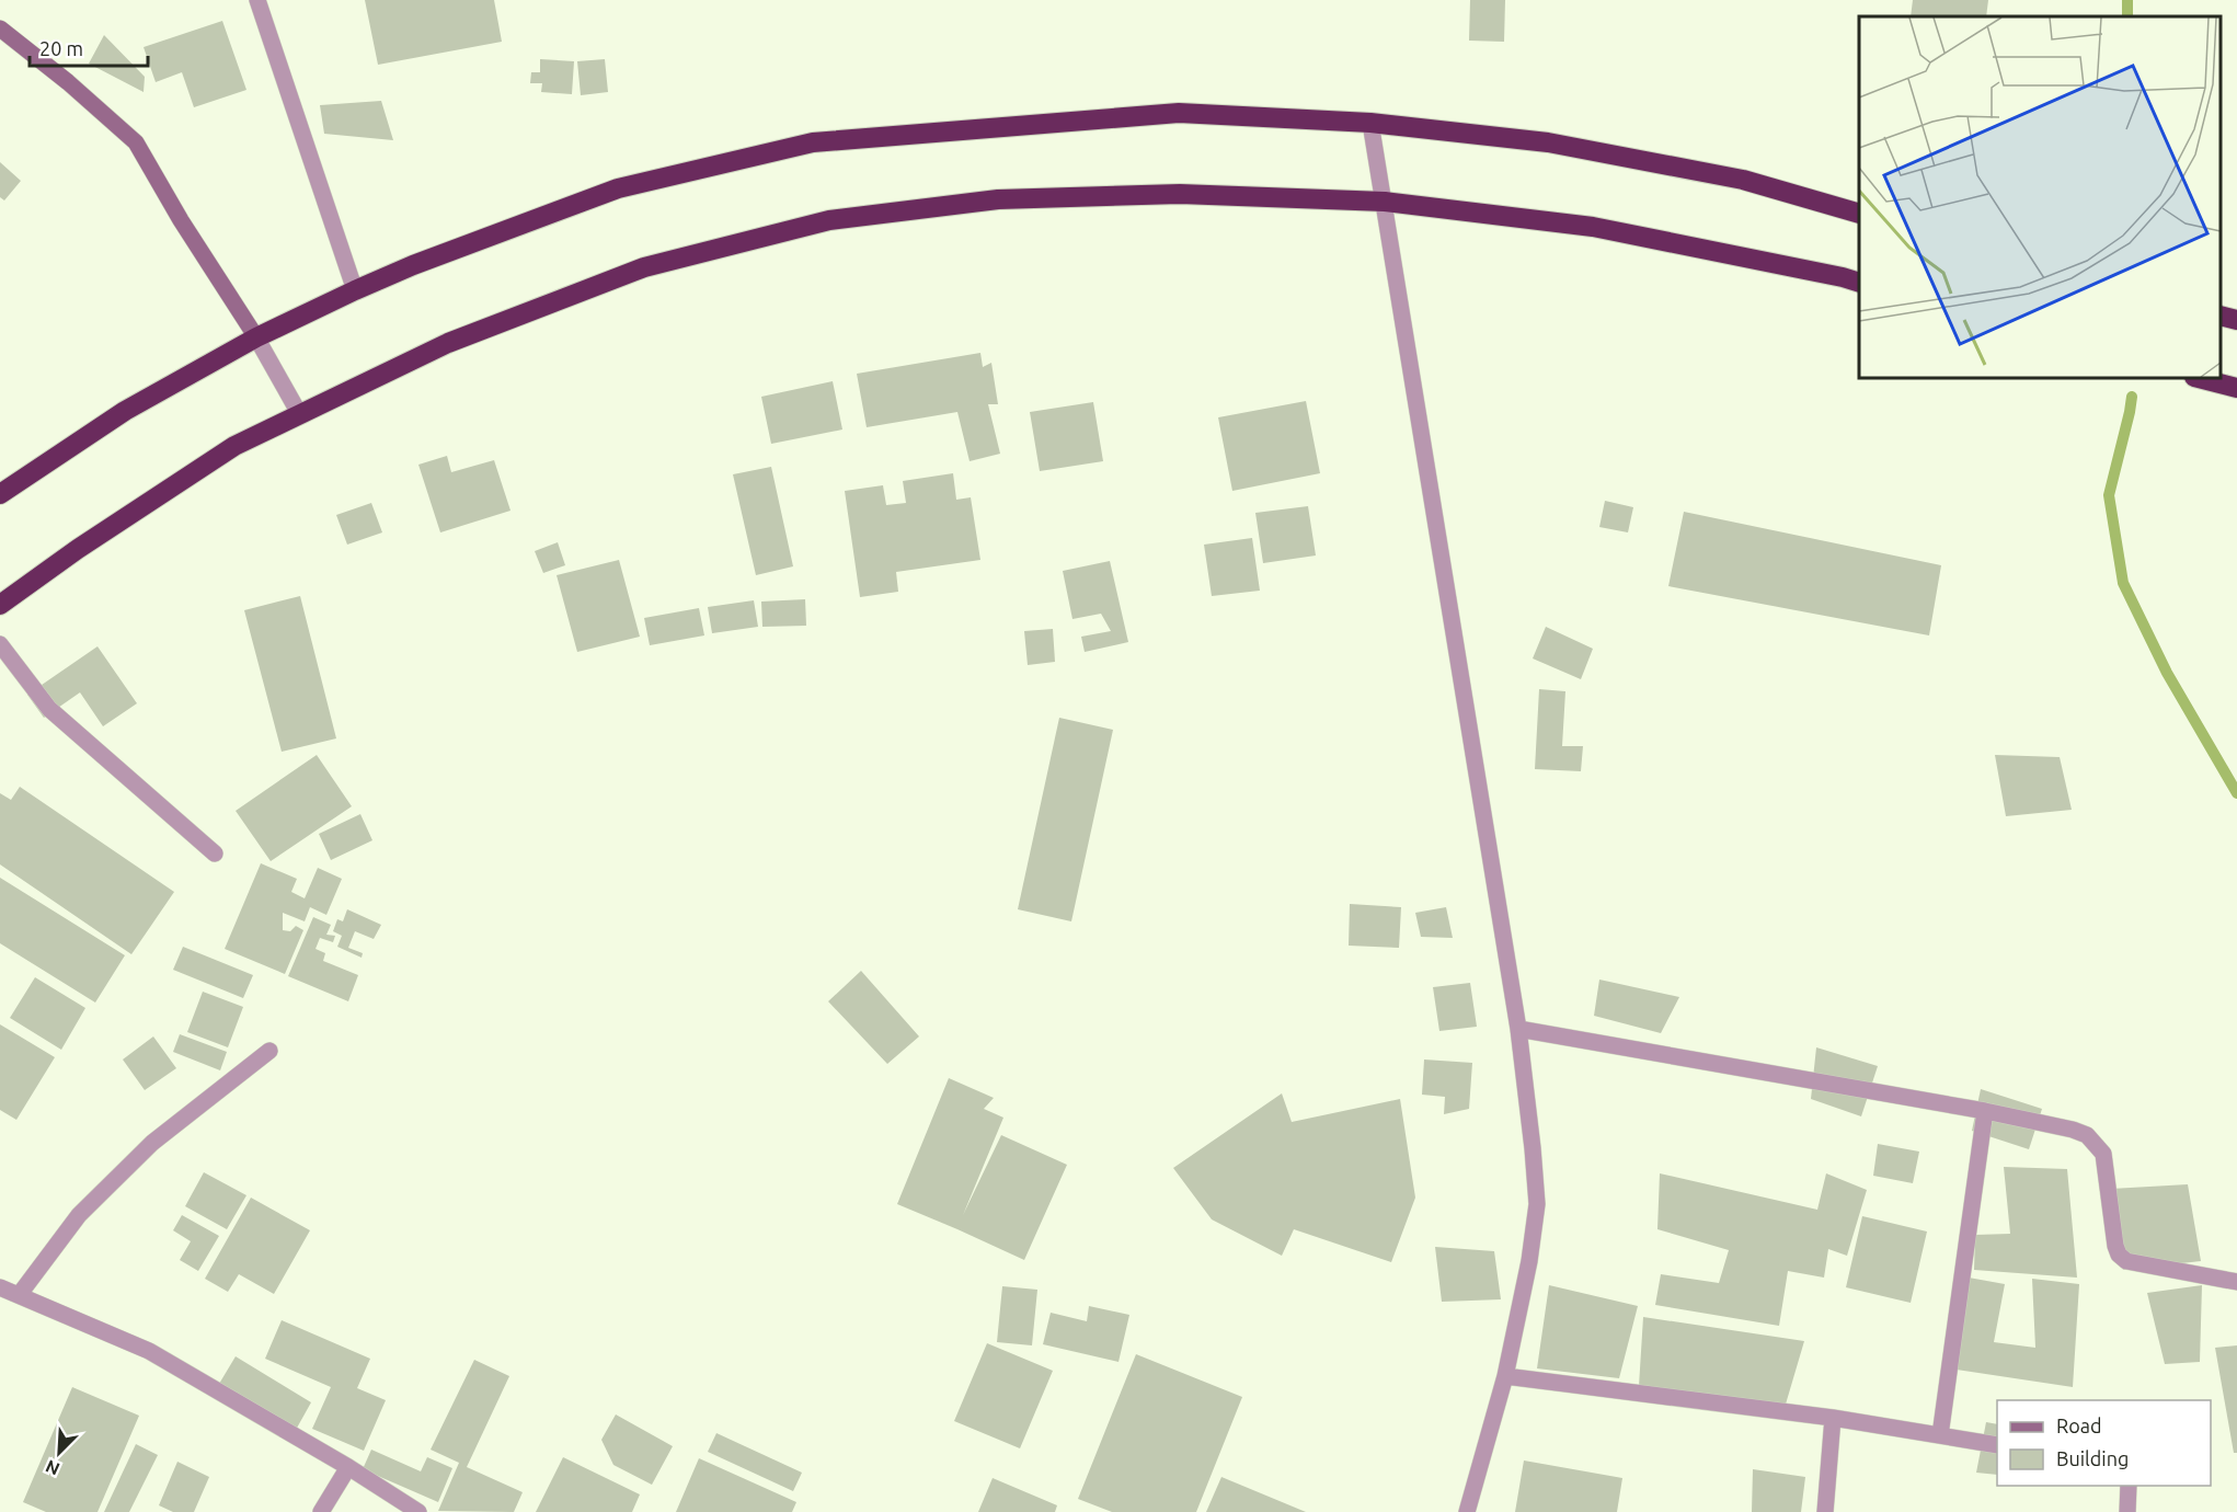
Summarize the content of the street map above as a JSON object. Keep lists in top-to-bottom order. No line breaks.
{"legend":["Road","Building"],"scale_bar":"20 m","north":"bottom left"}
